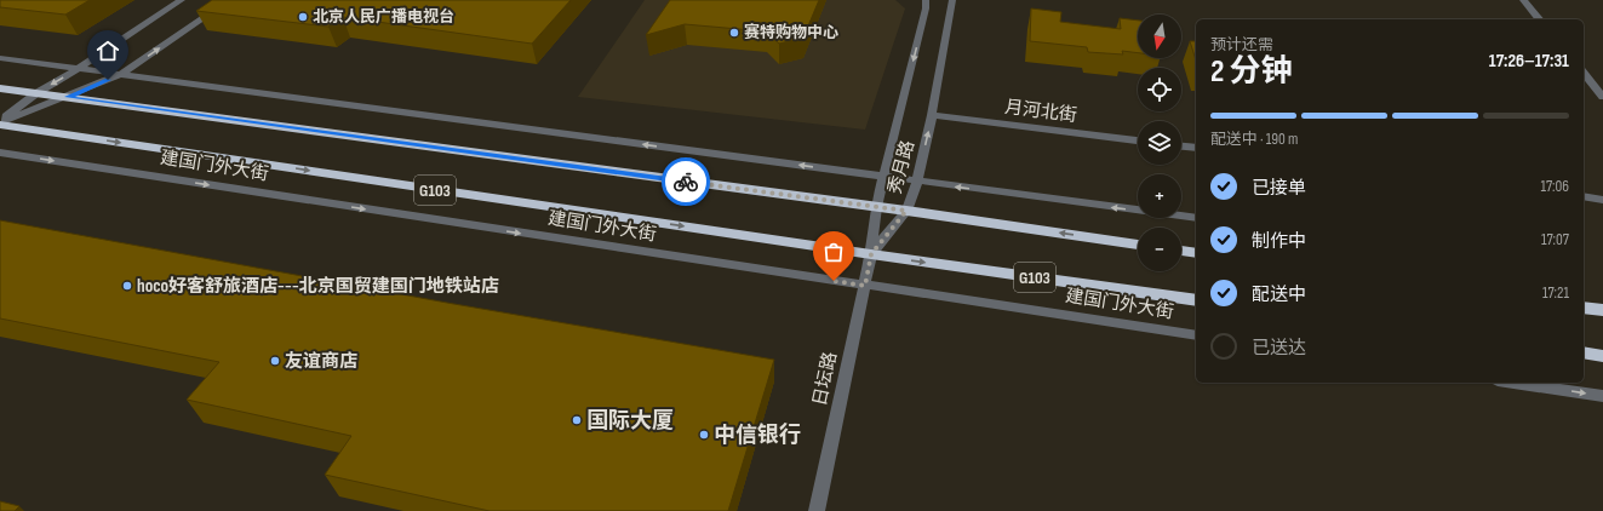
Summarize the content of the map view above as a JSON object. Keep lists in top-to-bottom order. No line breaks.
{"streets":{"highway":["建国门外大街","G103"],"street":["月河北街","秀月路","日坛路"]},"crossings":[["月河北街","秀月路"],["建国门外大街","秀月路"],["建国门外大街","日坛路"],["秀月路","G103"],["秀月路","日坛路"]],"places":["北京人民广播电视台","赛特购物中心","hoco好客舒旅酒店---北京国贸建国门地铁站店","友谊商店","国际大厦","中信银行"],"north":"bottom","page":{"map_buttons":["+","−"],"heading":["2 分钟","预计还需","17:26–17:31"],"bar":"配送中 · 190 m","list":[["已接单","17:06"],["制作中","17:07"],["配送中","17:21"],"已送达"]}}
